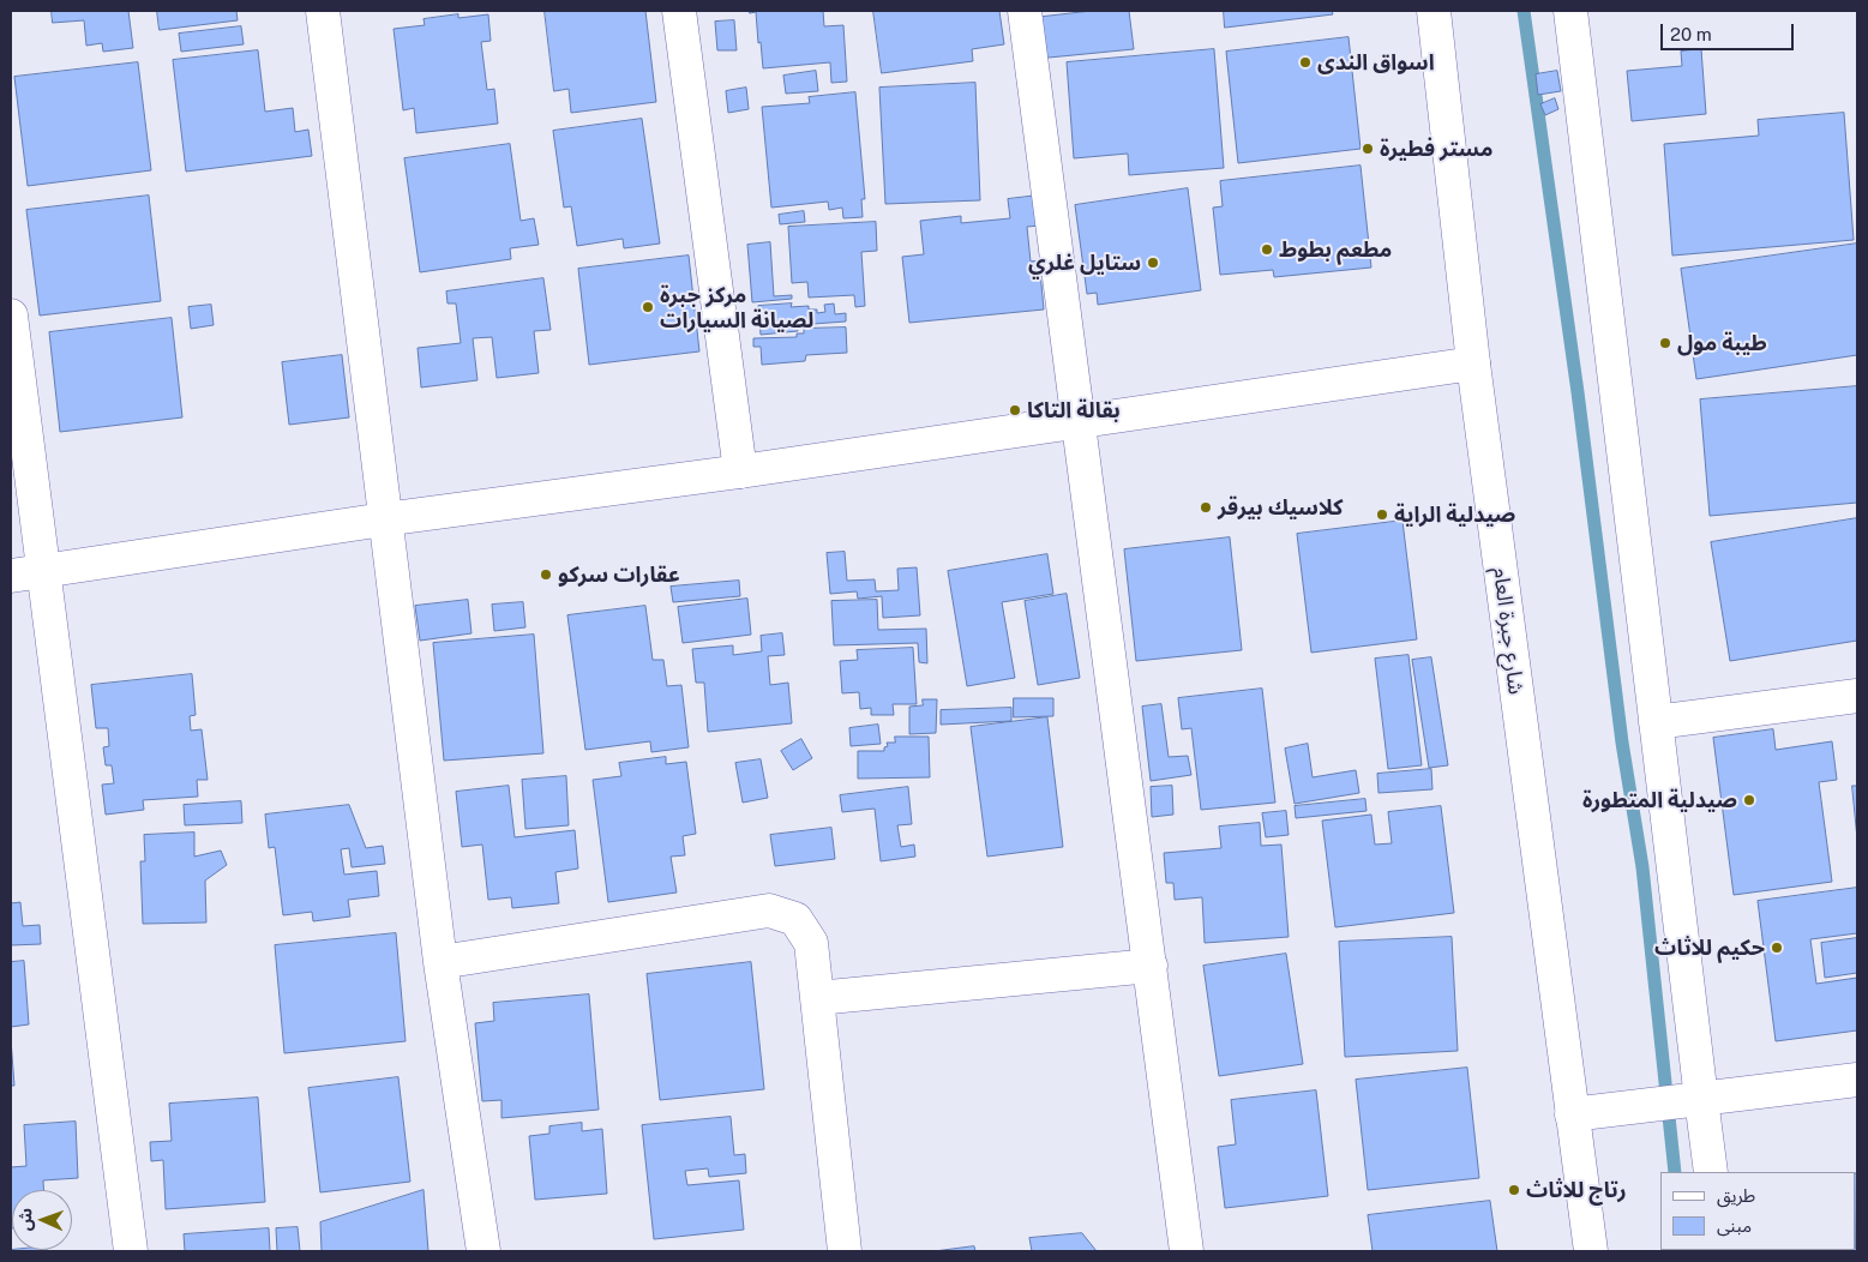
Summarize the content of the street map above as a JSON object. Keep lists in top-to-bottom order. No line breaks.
{"streets":{"street":["شارع جبرة العام"]},"places":["اسواق الندى","مستر فطيرة","مطعم بطوط","ستايل غلري","مركز جبرة لصيانة السيارات","طيبة مول","بقالة التاكا","كلاسيك بيرقر","صيدلية الراية","عقارات سركو","صيدلية المتطورة","حكيم للاثاث","رتاج للاثاث"],"legend":["طريق","مبنى"],"scale_bar":"20 m","north":"left"}
